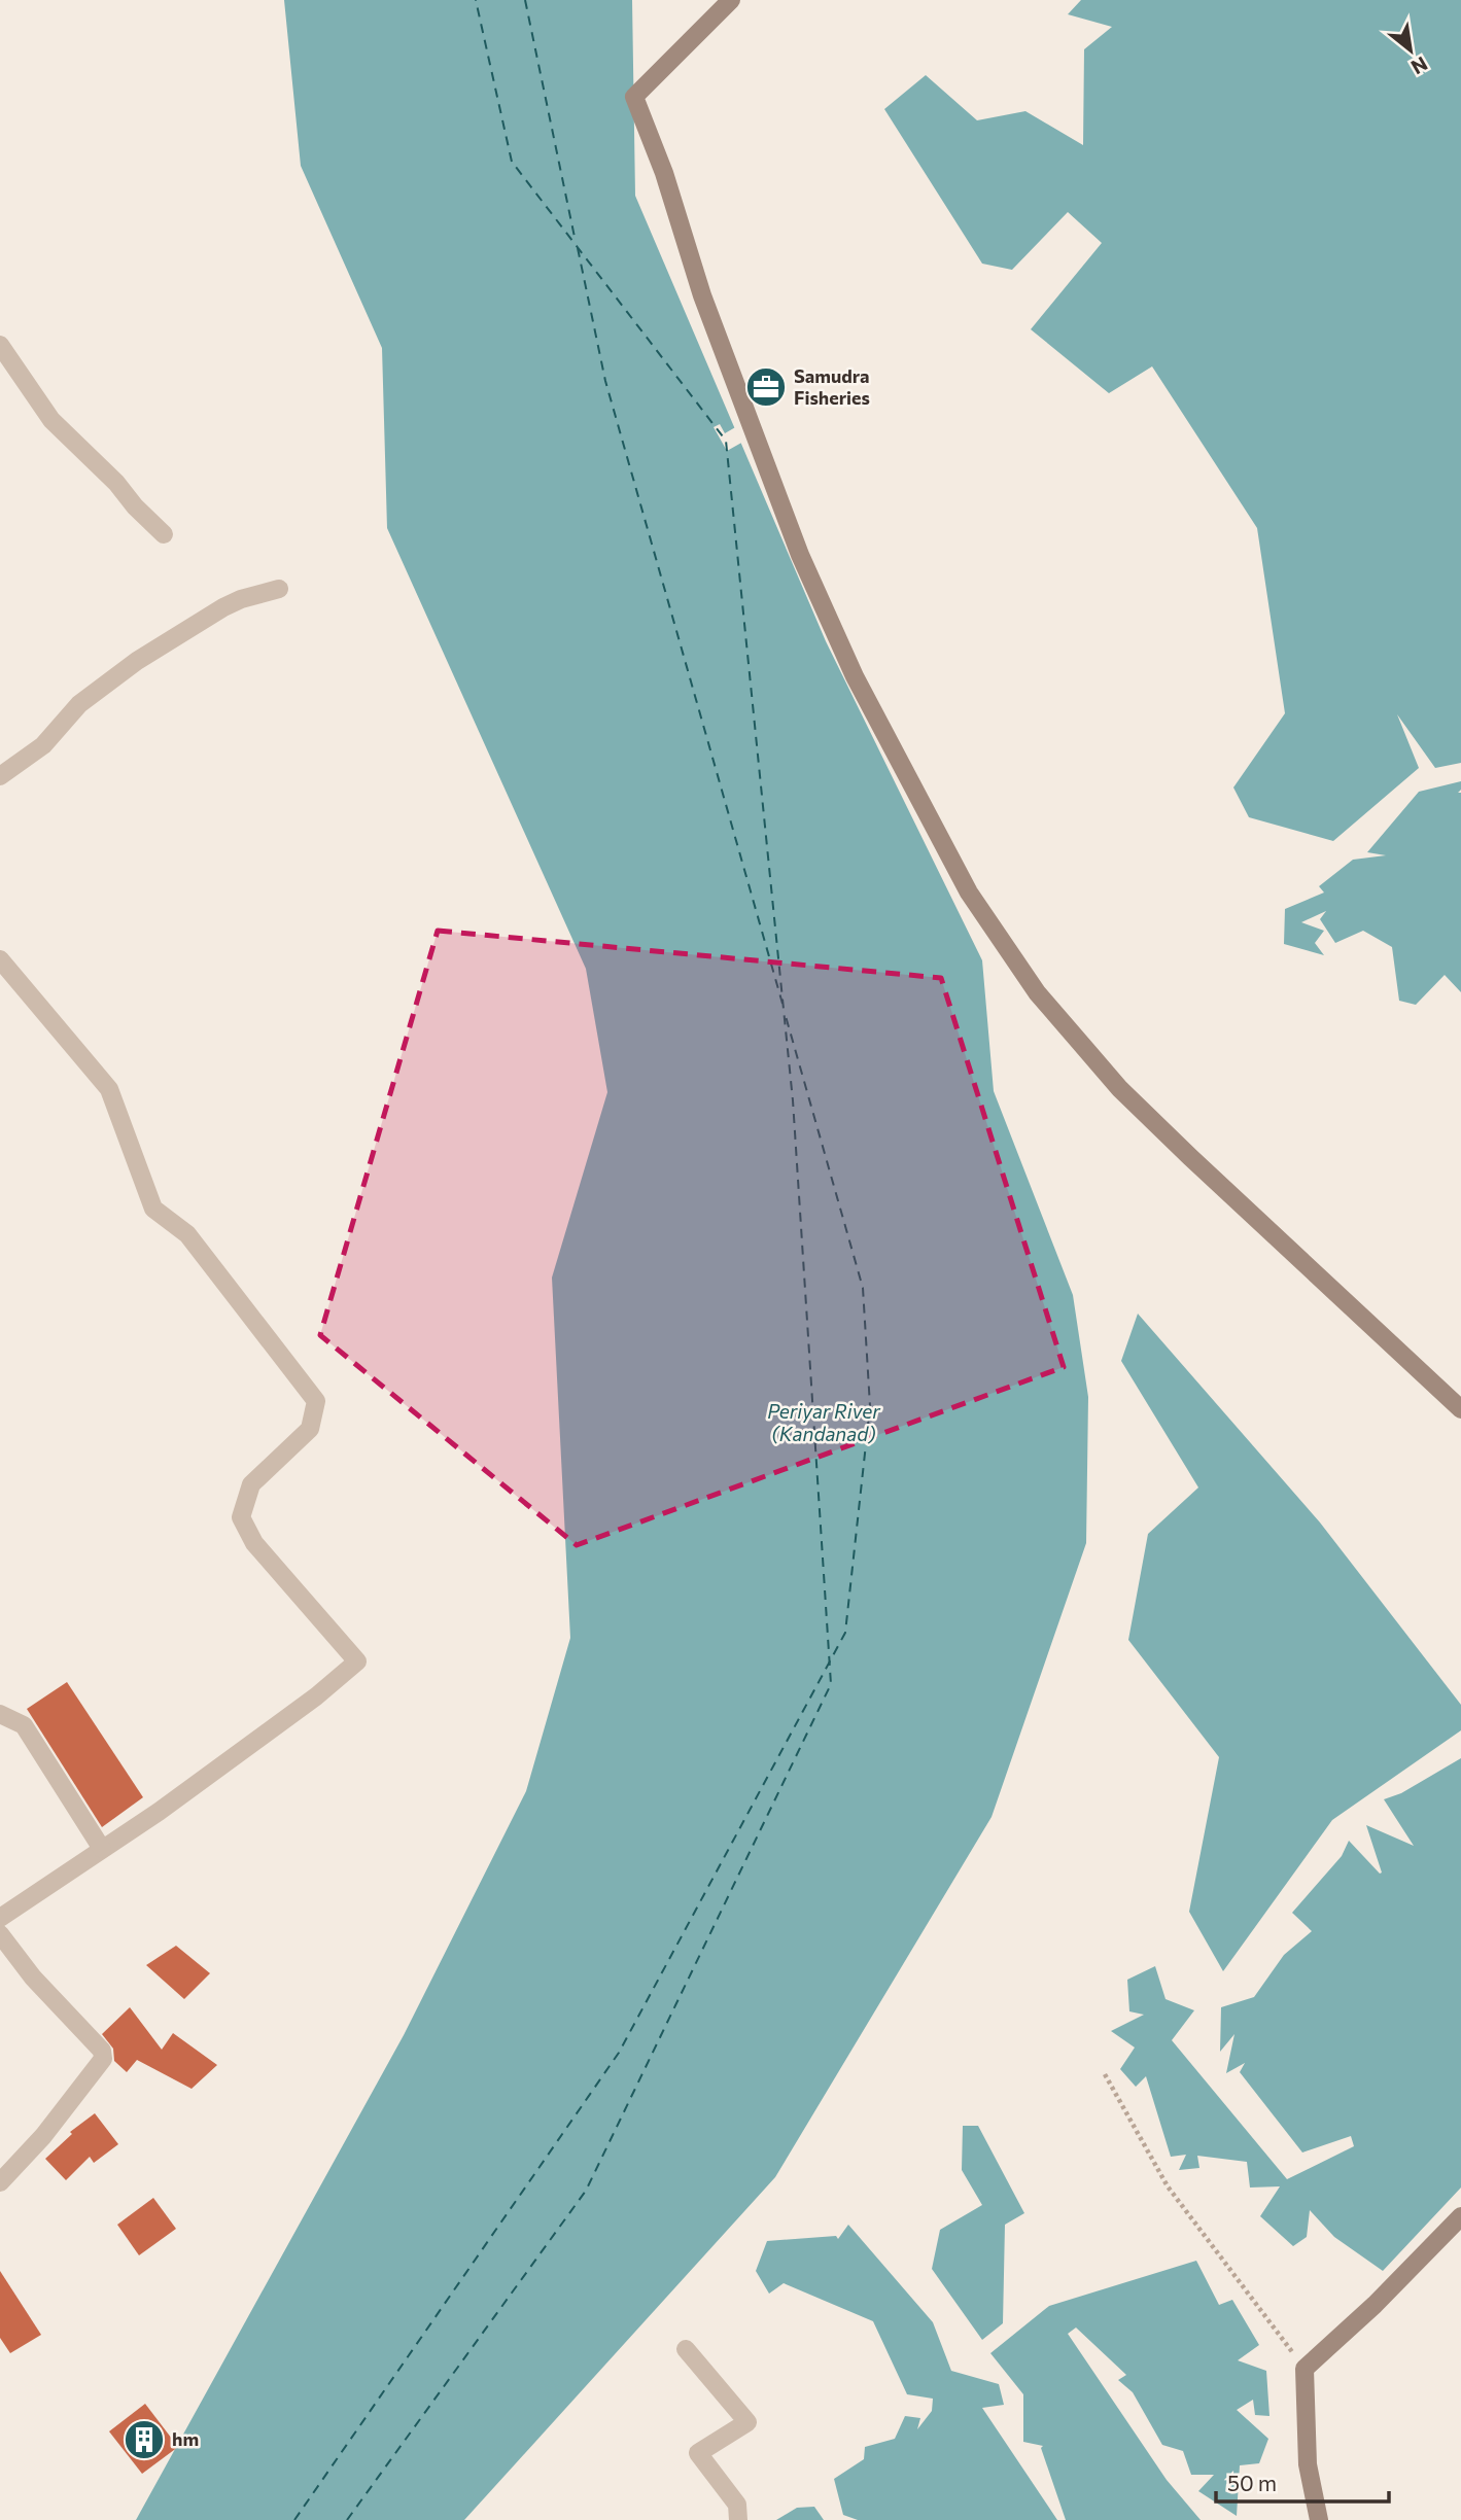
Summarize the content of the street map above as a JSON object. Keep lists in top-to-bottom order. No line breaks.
{"water":["Periyar River (Kandanad)"],"places":{"office":["Samudra Fisheries"],"building":["hm"]},"scale_bar":"50 m","north":"bottom right"}
